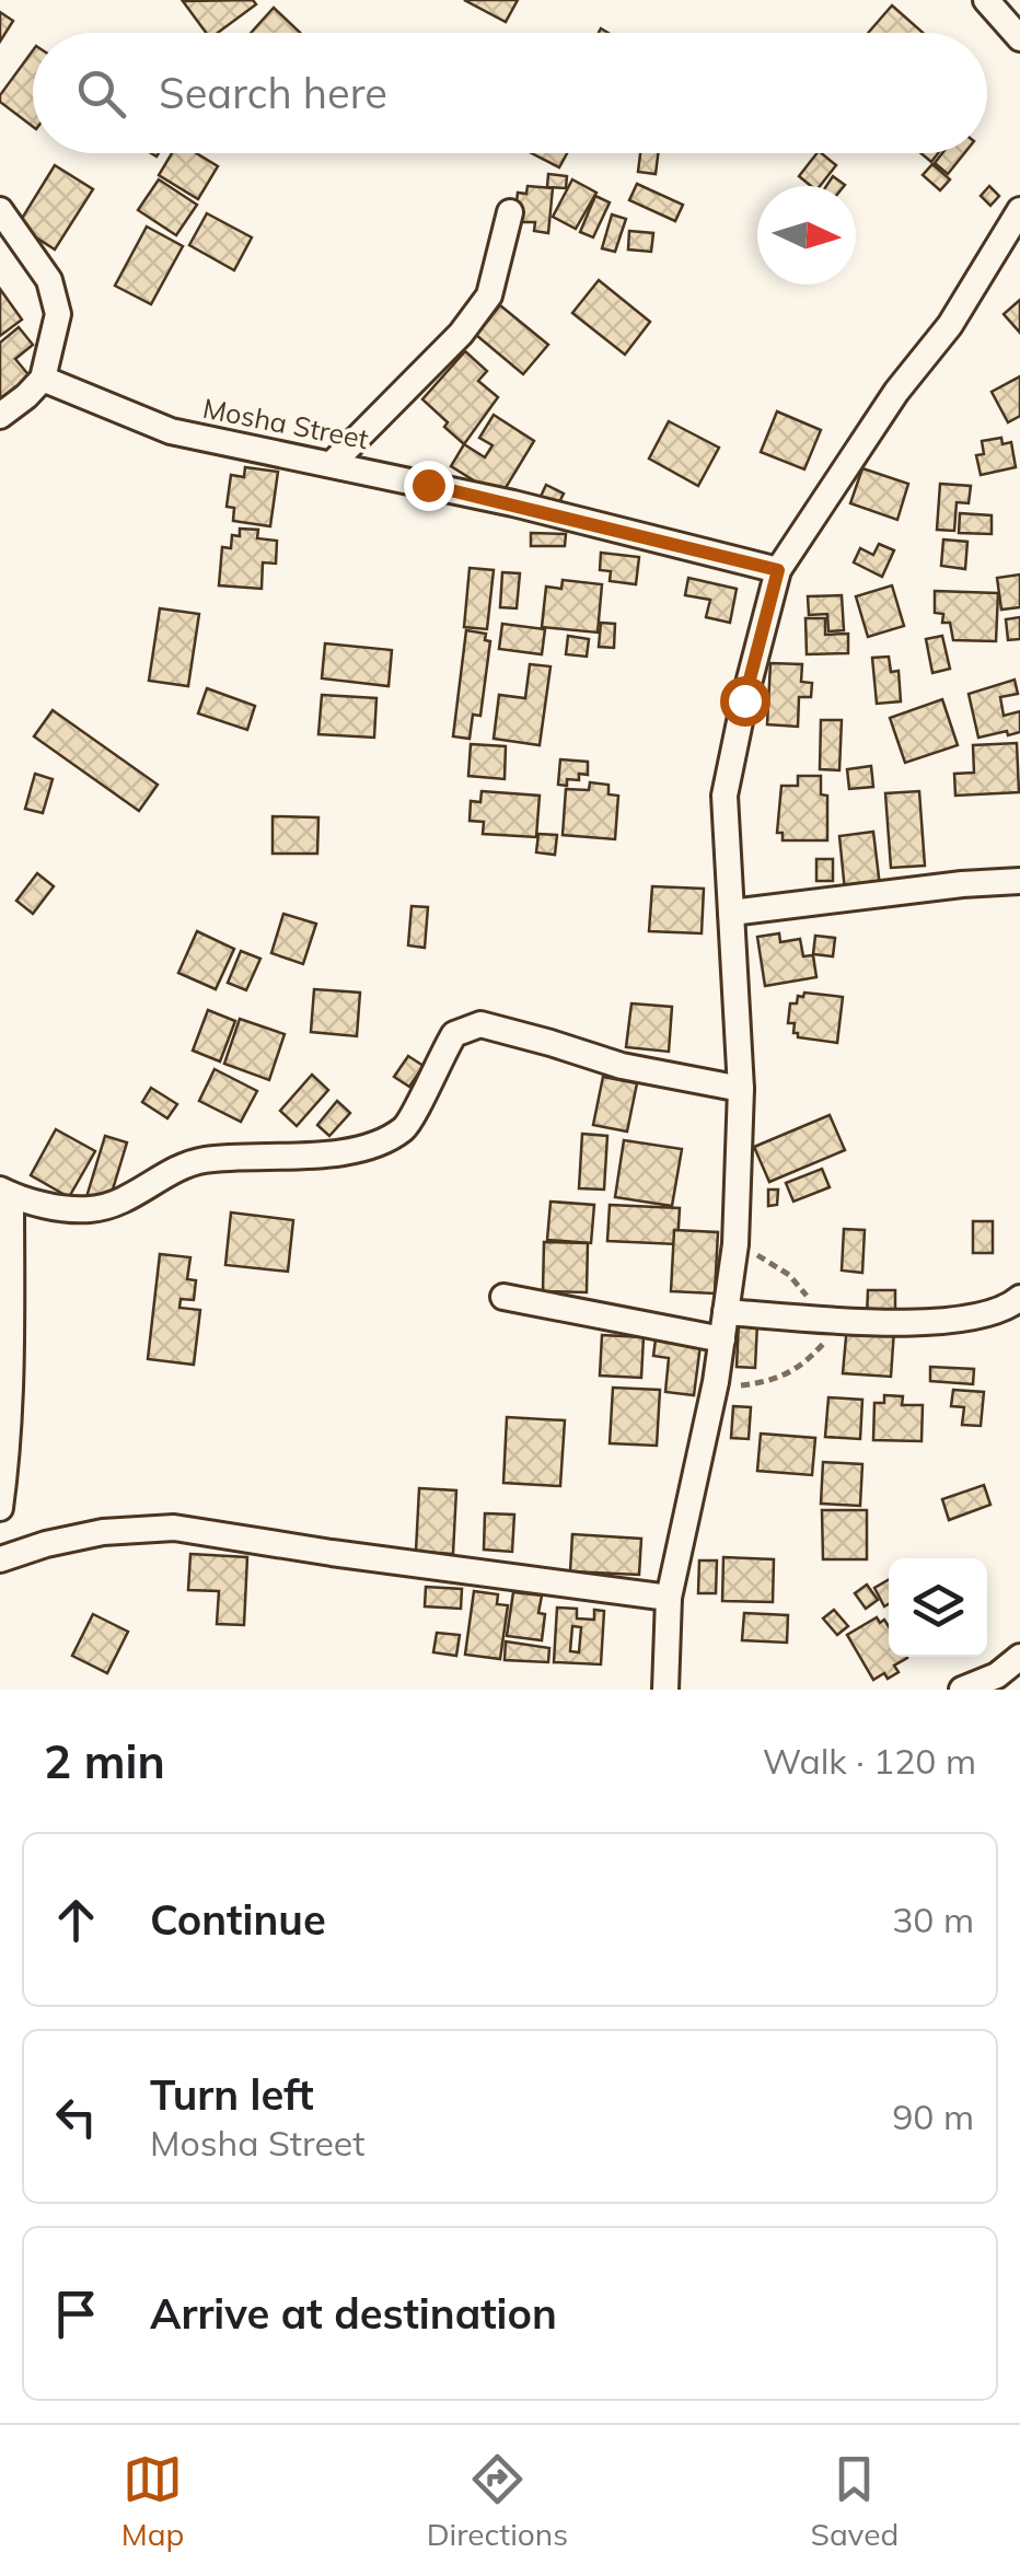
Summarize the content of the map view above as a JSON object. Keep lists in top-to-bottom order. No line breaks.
{"streets":{"street":["Mosha Street"]},"north":"right","page":{"search":"Search here","heading":["2 min","Walk · 120 m"],"list":[["Continue","30 m"],["Turn left","Mosha Street","90 m"],"Arrive at destination"],"nav":["Map","Directions","Saved"]}}
